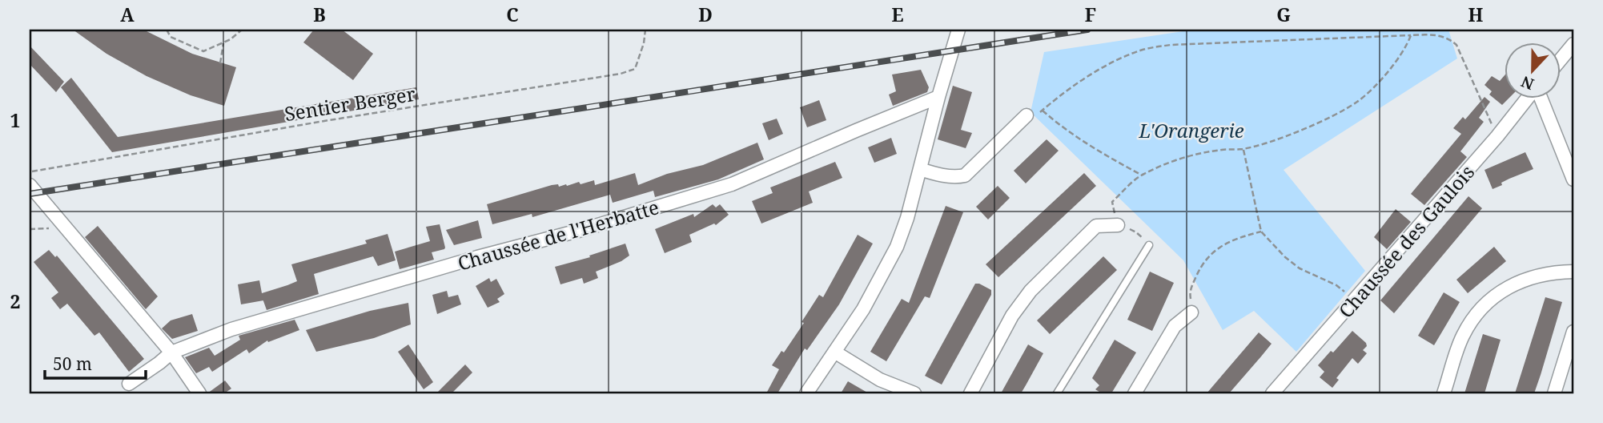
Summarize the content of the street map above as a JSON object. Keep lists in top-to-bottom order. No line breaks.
{"streets":{"street":["Chaussée de l'Herbatte","Chaussée des Gaulois"],"path":["Sentier Berger"]},"parks":["L'Orangerie"],"scale_bar":"50 m","north":"bottom","grid":{"columns":["A","B","C","D","E","F","G","H"],"rows":["1","2"]}}
